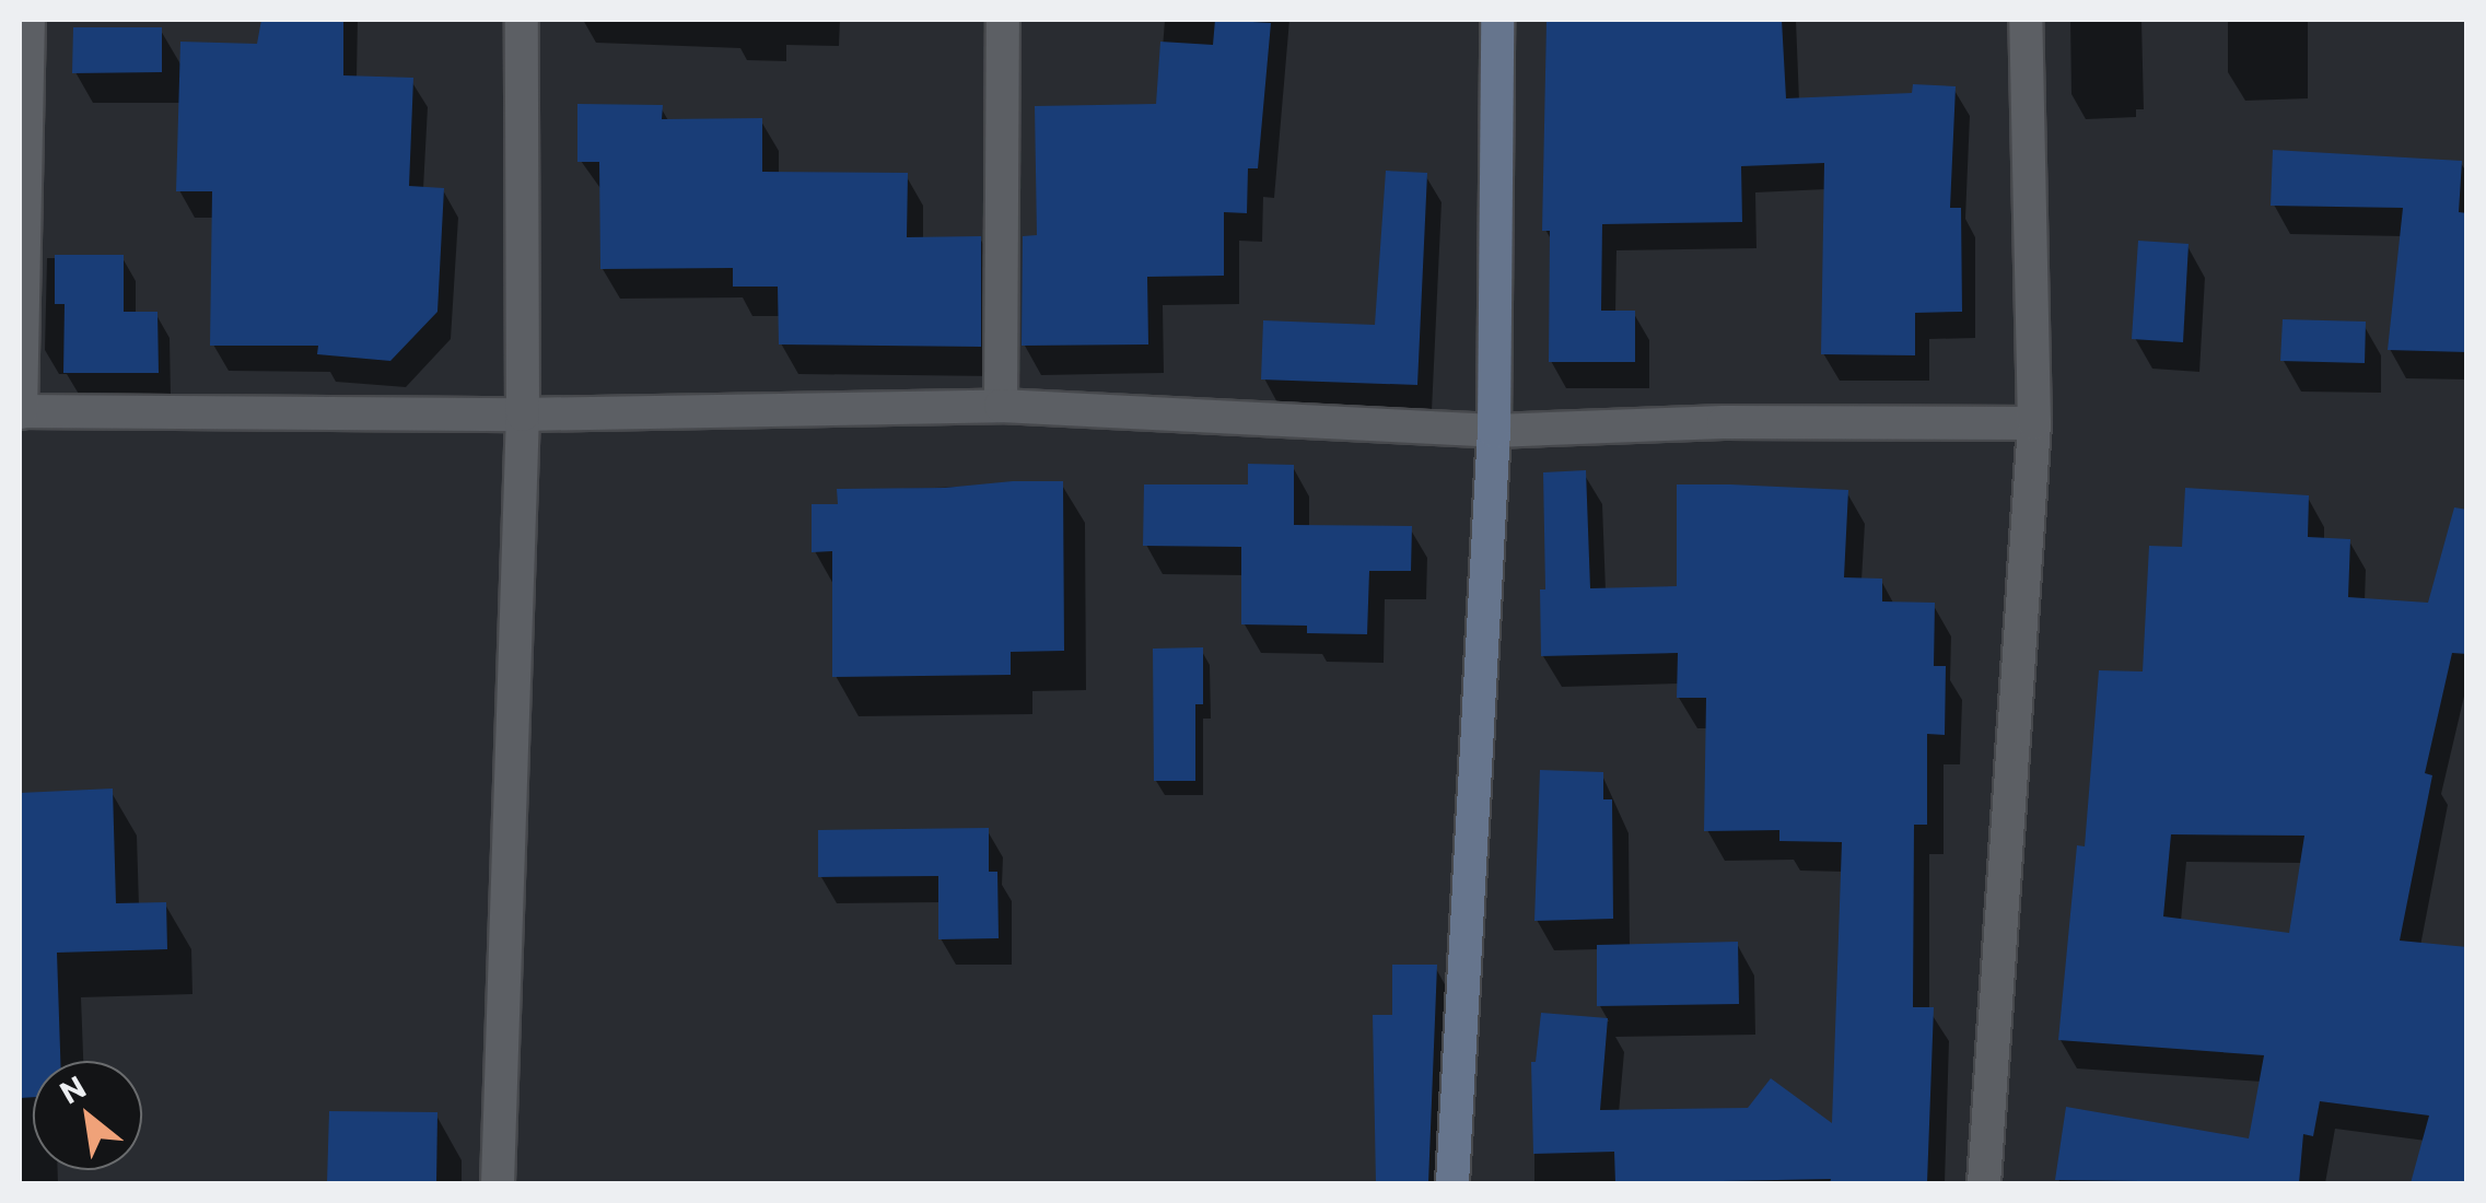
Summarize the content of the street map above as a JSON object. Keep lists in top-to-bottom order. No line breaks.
{"north":"top left"}
